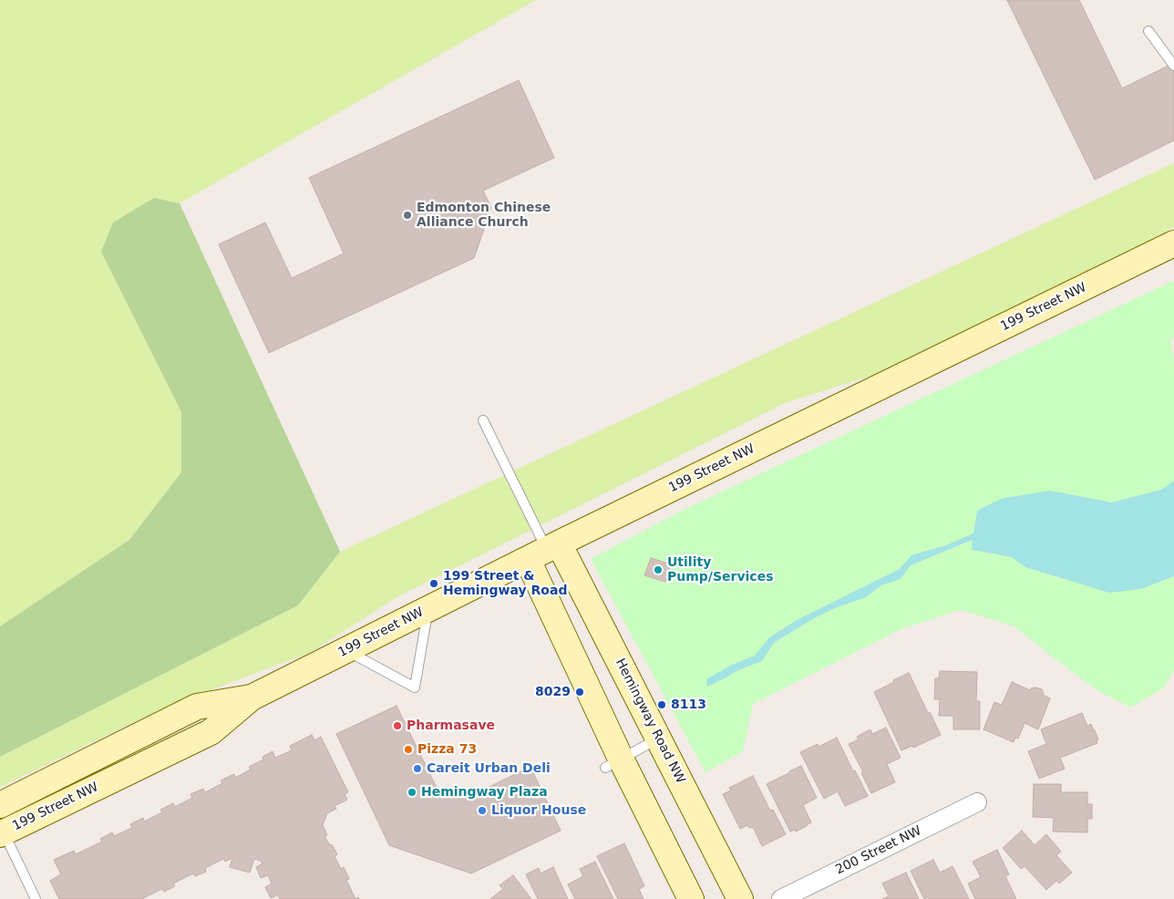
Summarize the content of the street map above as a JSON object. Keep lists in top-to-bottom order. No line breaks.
{"streets":{"main road":["199 Street NW","Hemingway Road NW"],"street":["200 Street NW"]},"crossings":[["199 Street NW","Hemingway Road NW"]],"places":["Edmonton Chinese Alliance Church","Utility Pump/Services","199 Street & Hemingway Road","8029","8113","Pharmasave","Pizza 73","Careit Urban Deli","Hemingway Plaza","Liquor House"]}
